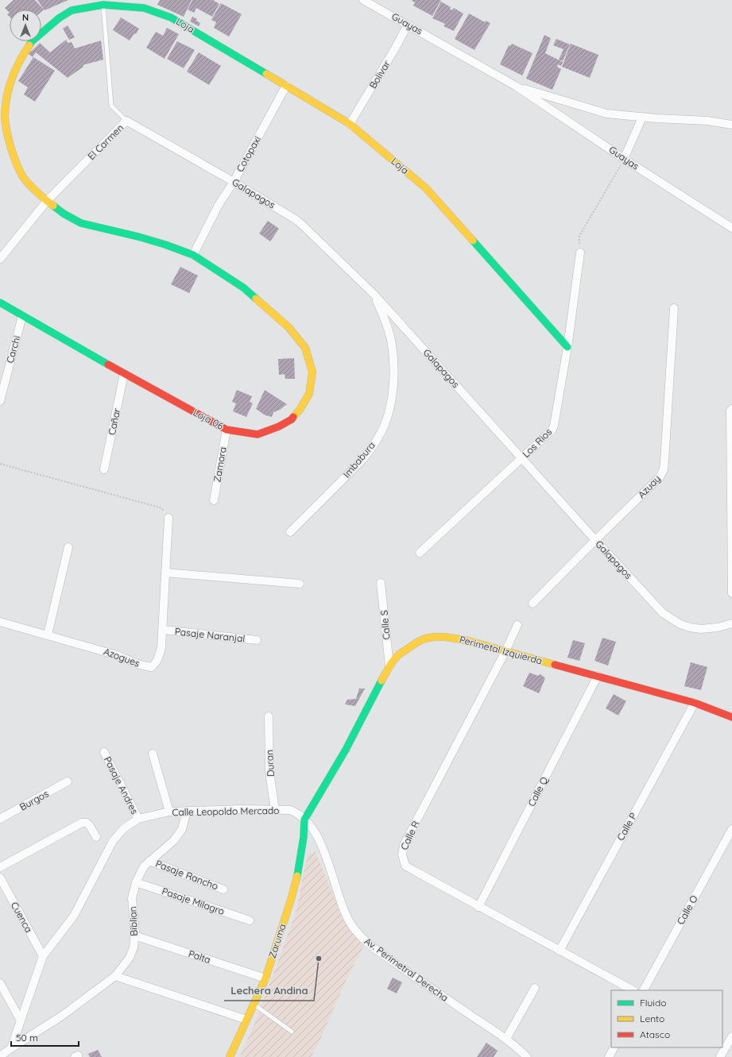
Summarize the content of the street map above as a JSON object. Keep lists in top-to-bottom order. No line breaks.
{"streets":{"street":["Guayas","Loja","Bolivar","El Carmen","Cotopaxi","Galapagos","Carchi","Loja 06","Cañar","Los Rios","Imbabura","Zamora","Azuay","Calle S","Pasaje Naranjal","Perimetal Izquierda","Azogues","Duran","Pasaje Andres","Calle Q","Burgos","Calle Leopoldo Mercado","Calle P","Calle R","Pasaje Rancho","Pasaje Milagro","Calle O","Cuenca","Biblian","Zaruma","Palta","Av. Perimetral Derecha"]},"crossings":[["Guayas","Bolivar"],["Loja","Bolivar"],["Loja","El Carmen"],["Loja","Cotopaxi"],["Loja","Loja 06"],["Loja","Los Rios"],["El Carmen","Galapagos"],["Cotopaxi","Galapagos"],["Cotopaxi","Loja 06"],["Galapagos","Los Rios"],["Galapagos","Imbabura"],["Galapagos","Azuay"],["Carchi","Loja 06"],["Loja 06","Cañar"],["Loja 06","Zamora"],["Calle S","Perimetal Izquierda"],["Pasaje Naranjal","Azogues"],["Perimetal Izquierda","Calle Q"],["Perimetal Izquierda","Calle Leopoldo Mercado"],["Perimetal Izquierda","Calle P"],["Perimetal Izquierda","Calle R"],["Perimetal Izquierda","Zaruma"],["Perimetal Izquierda","Av. Perimetral Derecha"],["Duran","Calle Leopoldo Mercado"],["Pasaje Andres","Calle Leopoldo Mercado"],["Calle Q","Calle R"],["Calle Leopoldo Mercado","Cuenca"],["Calle Leopoldo Mercado","Biblian"],["Calle Leopoldo Mercado","Zaruma"],["Calle Leopoldo Mercado","Av. Perimetral Derecha"],["Calle P","Calle R"],["Pasaje Rancho","Biblian"],["Pasaje Milagro","Biblian"],["Biblian","Palta"],["Zaruma","Palta"],["Zaruma","Av. Perimetral Derecha"]],"places":["Lechera Andina"],"legend":["Fluido","Lento","Atasco"],"scale_bar":"50 m","north":"top"}
